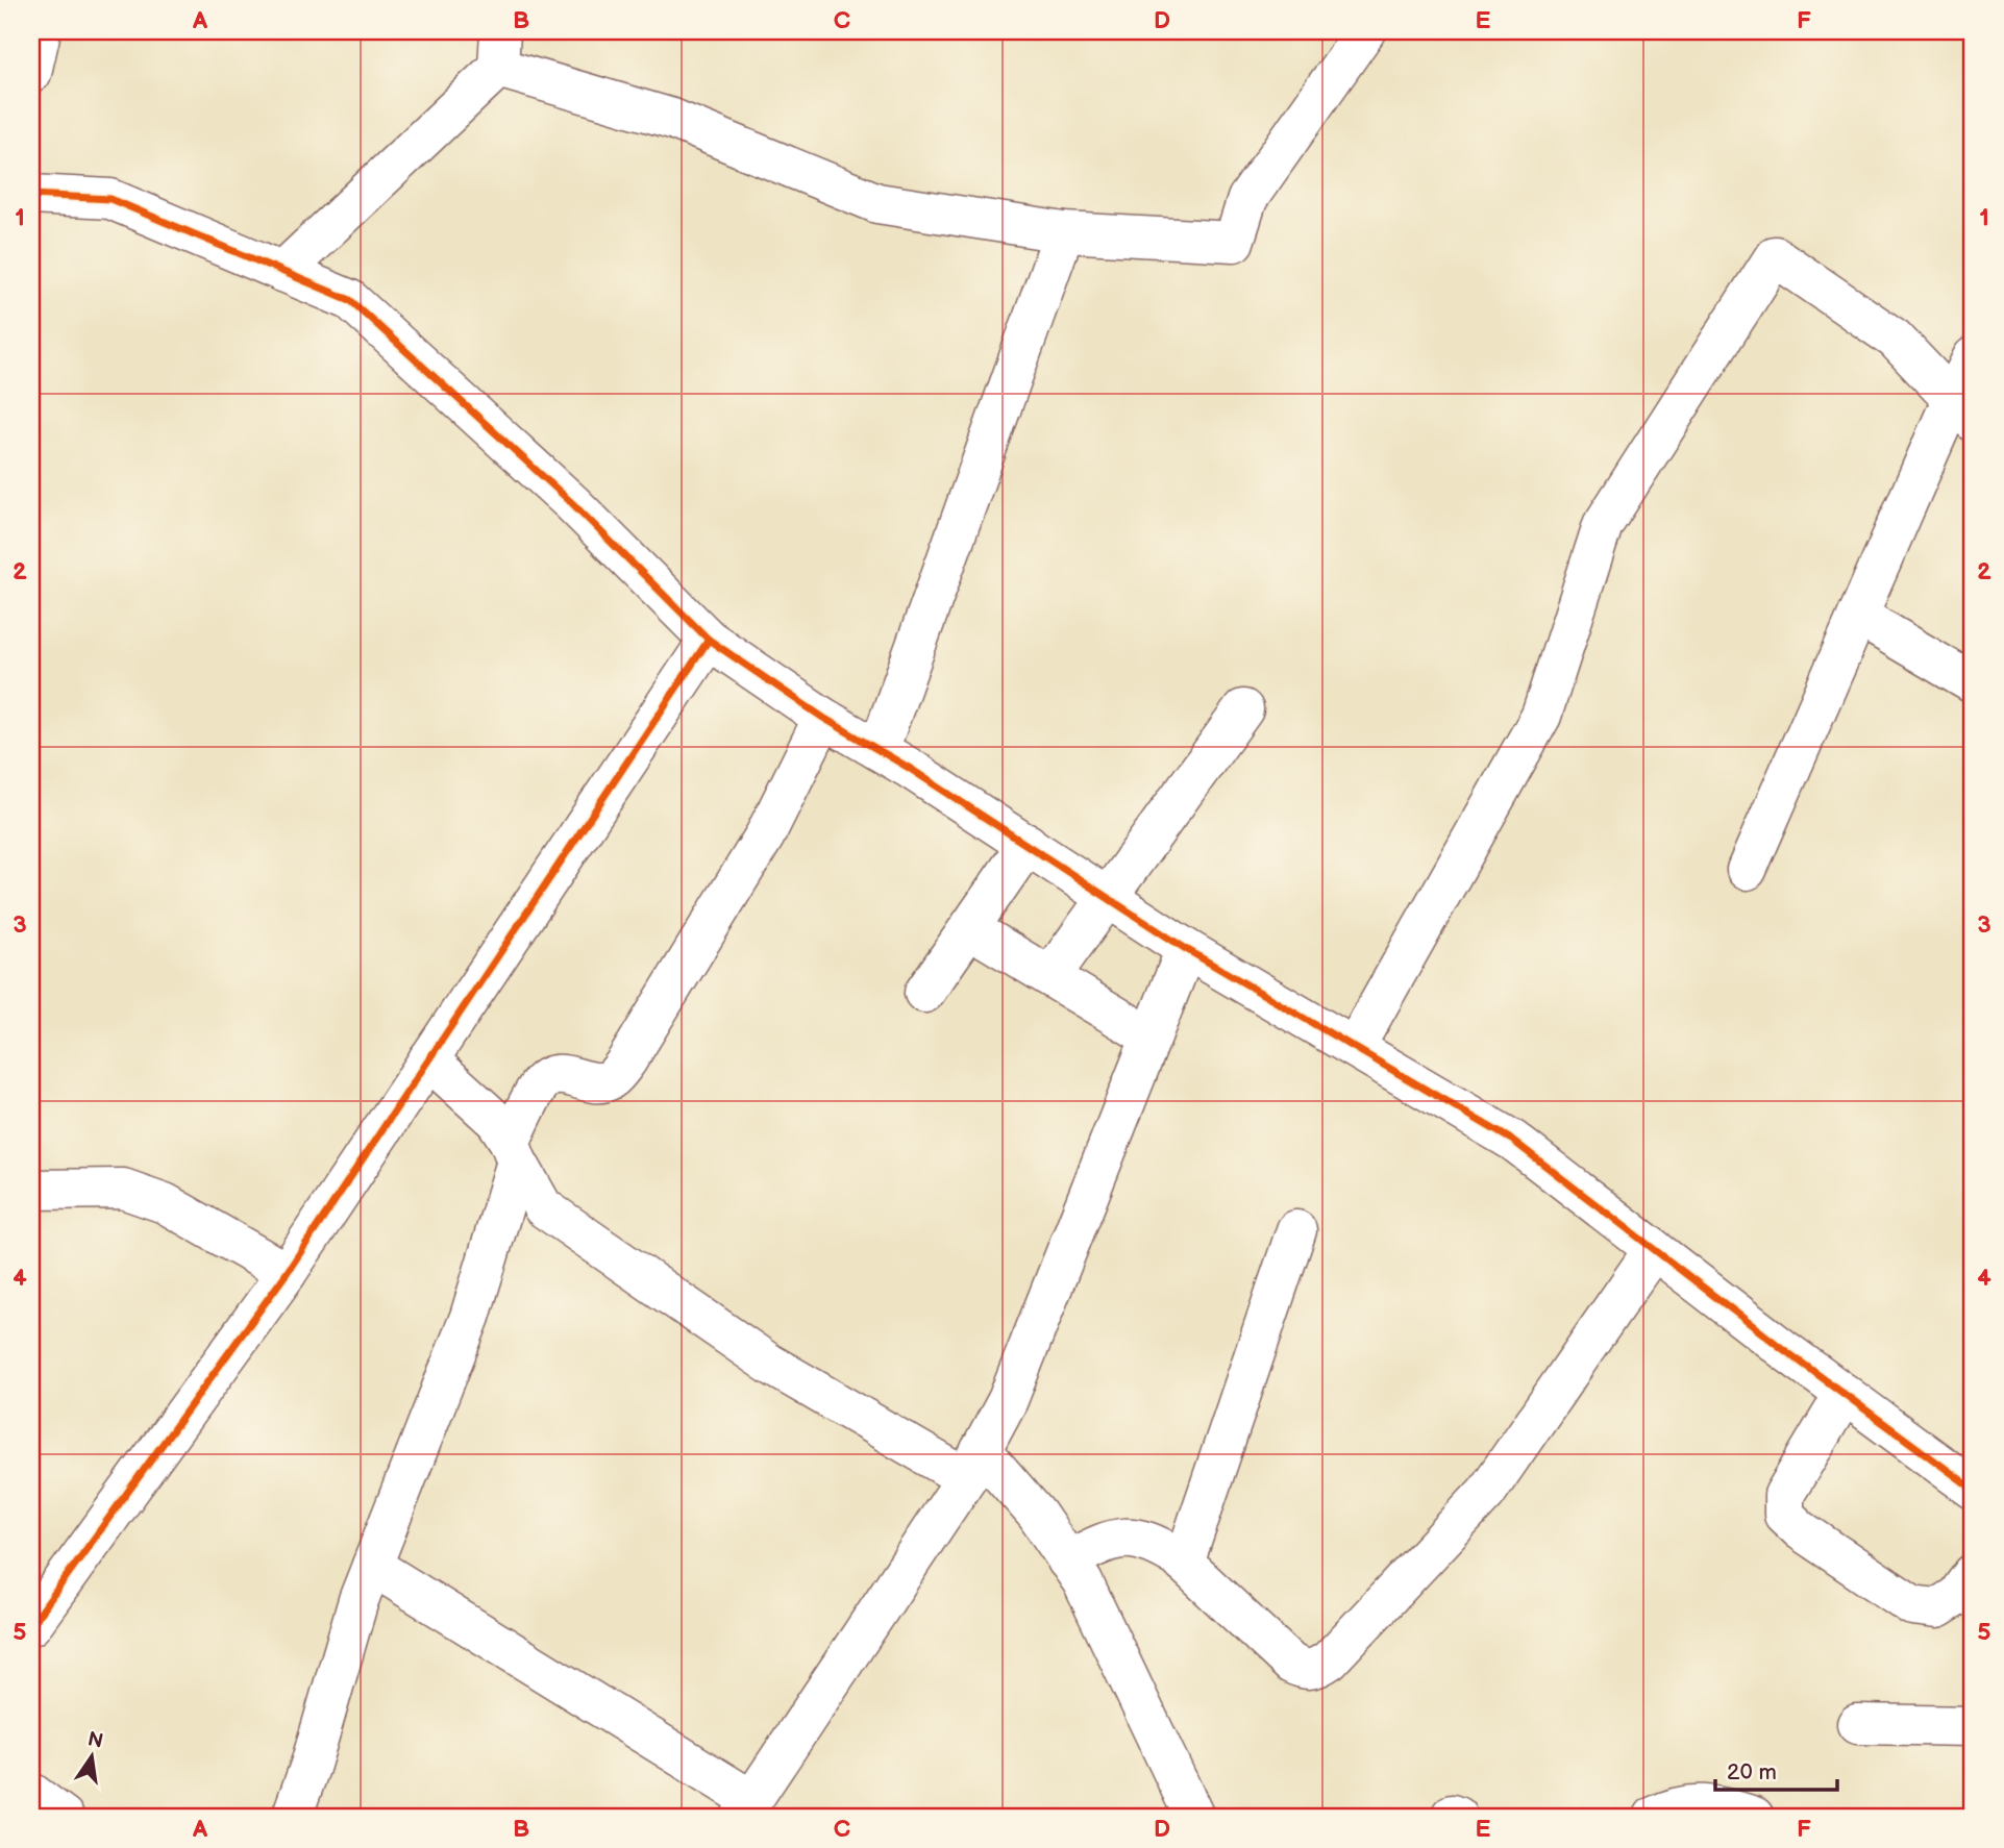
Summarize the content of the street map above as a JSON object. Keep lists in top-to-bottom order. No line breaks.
{"scale_bar":"20 m","north":"top","grid":{"columns":["A","B","C","D","E","F"],"rows":["1","2","3","4","5"]}}
